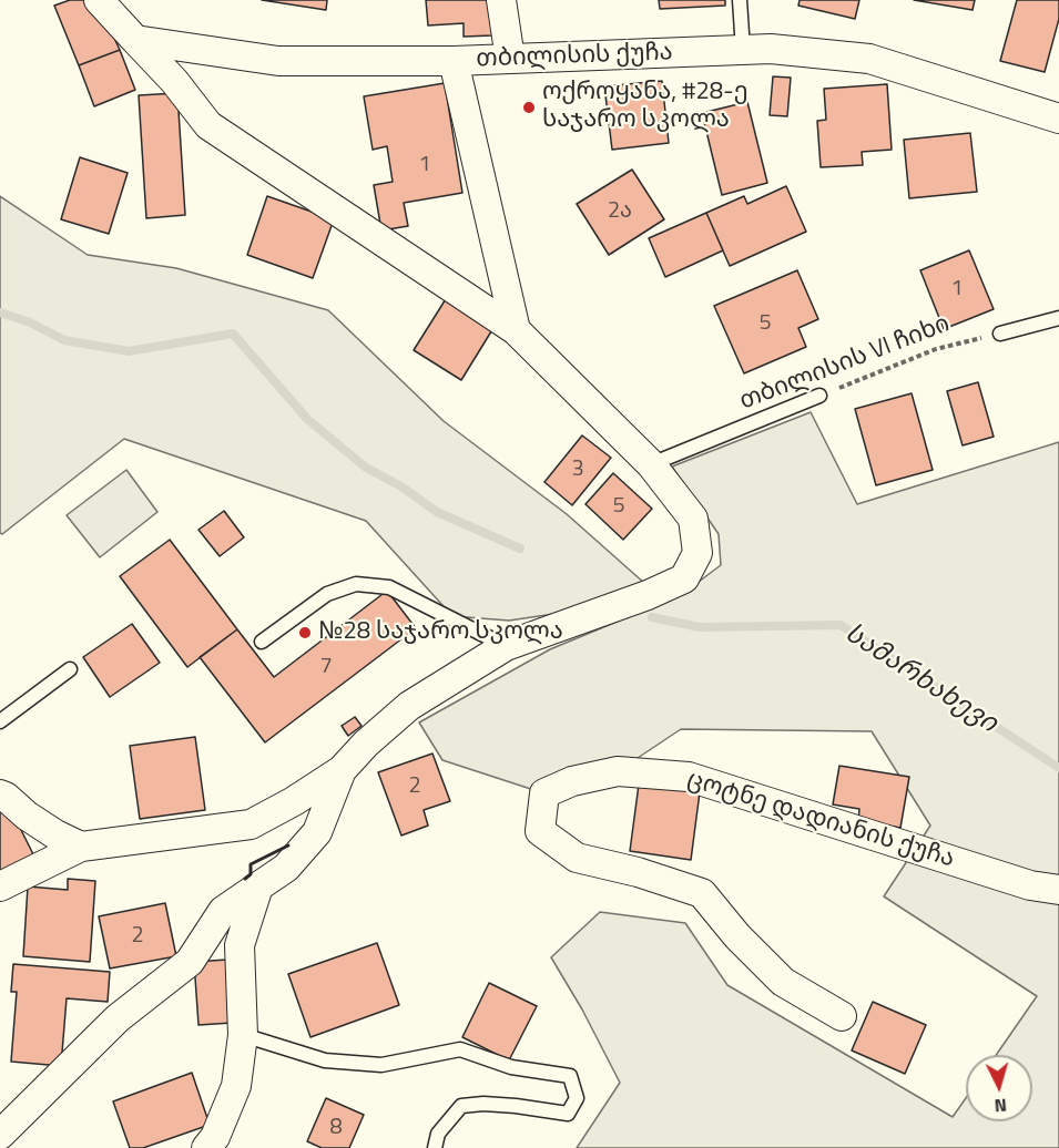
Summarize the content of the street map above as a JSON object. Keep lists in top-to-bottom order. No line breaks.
{"streets":{"street":["თბილისის ქუჩა","ცოტნე დადიანის ქუჩა"],"lane":["თბილისის VI ჩიხი"]},"water":["სამარხახევი"],"places":["ოქროყანა, #28-ე საჯარო სკოლა","№28 საჯარო სკოლა"],"house_numbers":["1","2ა","1","5","3","5","7","2","2","8"],"north":"bottom"}
